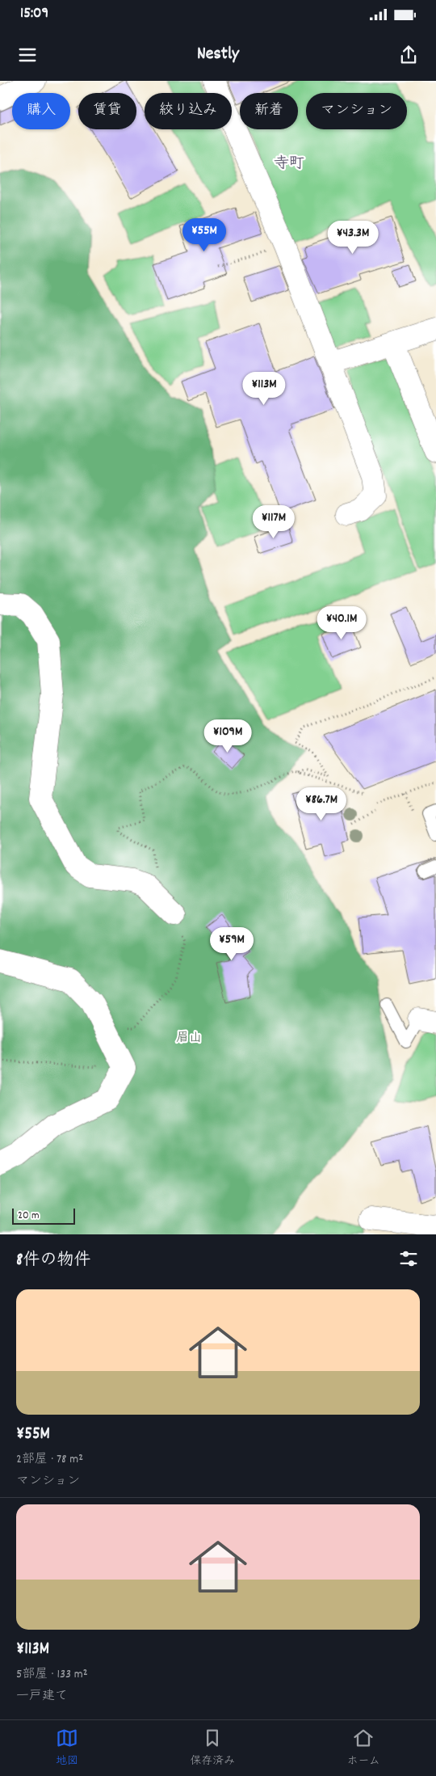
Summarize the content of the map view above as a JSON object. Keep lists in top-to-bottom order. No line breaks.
{"districts":["寺町"],"parks":["眉山"],"scale_bar":"20 m","page":{"status":"15:09","header":"Nestly","chip":["購入","賃貸","絞り込み","新着","マンション"],"price":["¥55M","¥43.3M","¥113M","¥117M","¥40.1M","¥109M","¥86.7M","¥59M"],"scale":"20 m","heading":"8件の物件","list":[{"name":"¥55M","note":"2部屋 · 78 m² · マンション"},{"name":"¥113M","note":"5部屋 · 133 m² · 一戸建て"}],"tabs":["地図","保存済み","ホーム"]}}
